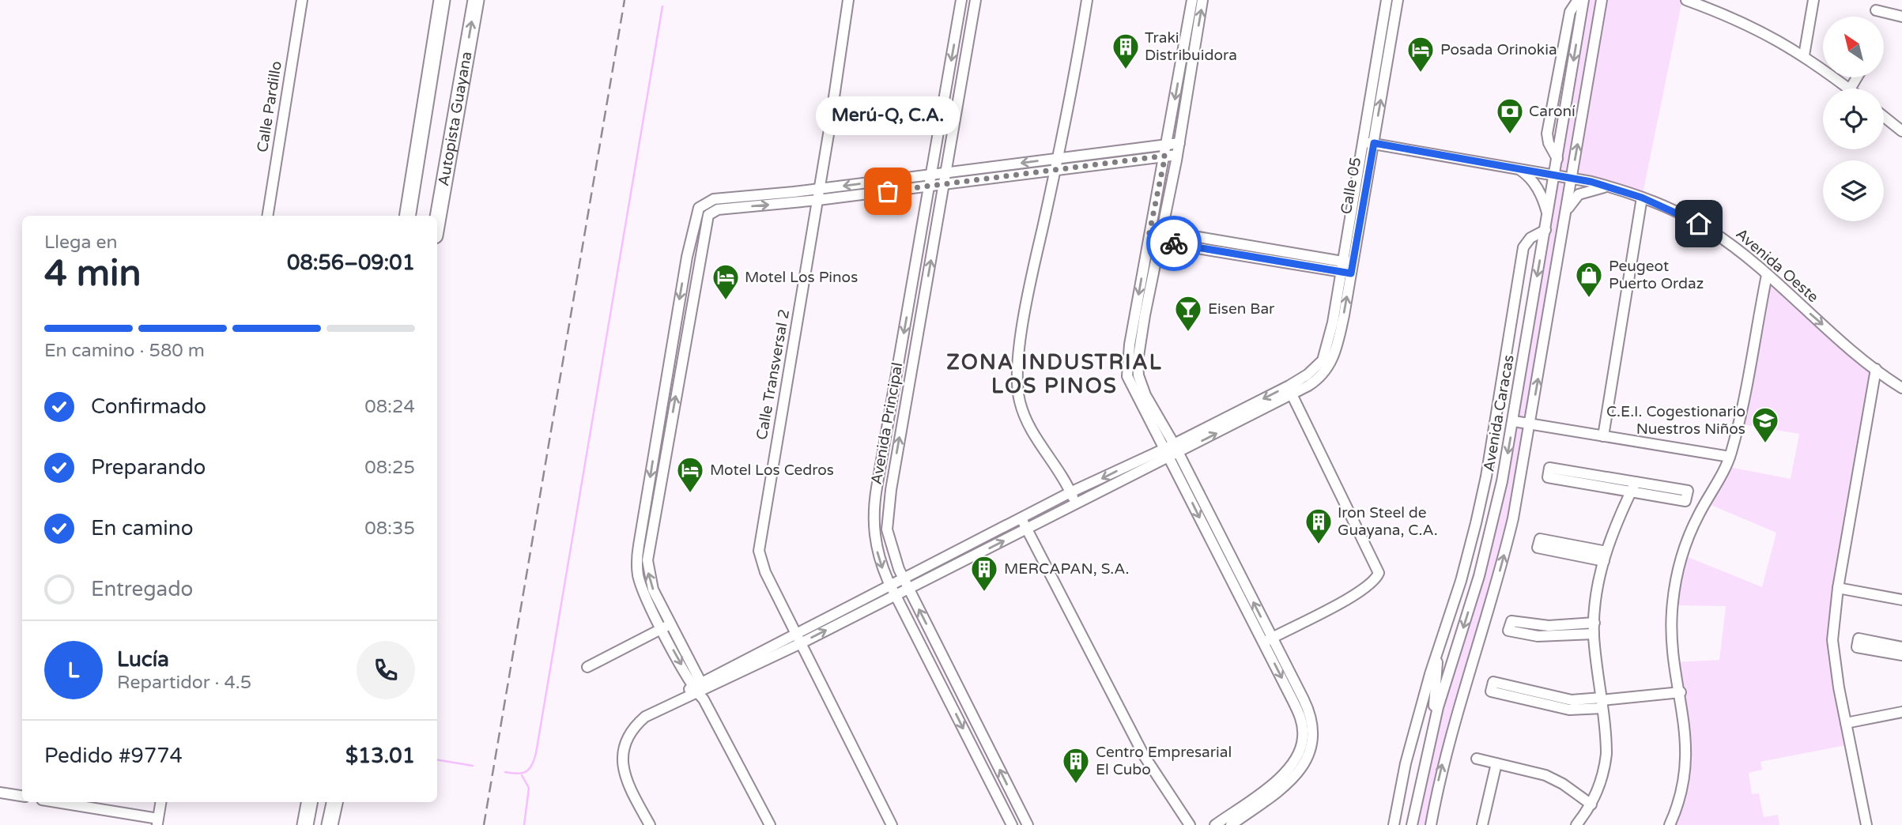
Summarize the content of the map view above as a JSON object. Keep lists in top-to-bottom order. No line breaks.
{"streets":{"highway":["Autopista Guayana"],"street":["Calle Pardillo","Calle 05","Avenida Oeste","Calle Transversal 2","Avenida Caracas","Avenida Principal"]},"crossings":[["Calle 05","Avenida Oeste"],["Avenida Oeste","Avenida Caracas"]],"districts":["ZONA INDUSTRIAL LOS PINOS"],"places":{"building":["Traki Distribuidora","Iron Steel de Guayana, C.A.","MERCAPAN, S.A.","Centro Empresarial El Cubo"],"hotel":["Posada Orinokia","Motel Los Pinos","Motel Los Cedros"],"bank":["Caroní"],"other":["Merú-Q, C.A."],"shop":["Peugeot Puerto Ordaz"],"bar":["Eisen Bar"],"school or university":["C.E.I. Cogestionario Nuestros Niños"]},"north":"top left","page":{"bubble":"Merú-Q, C.A.","heading":["4 min","Llega en","08:56–09:01"],"panel":["Lucía","Repartidor · 4.5","Pedido #9774","$13.01"],"bar":"En camino · 580 m","list":[["Confirmado","08:24"],["Preparando","08:25"],["En camino","08:35"],"Entregado"],"round":"L"}}
